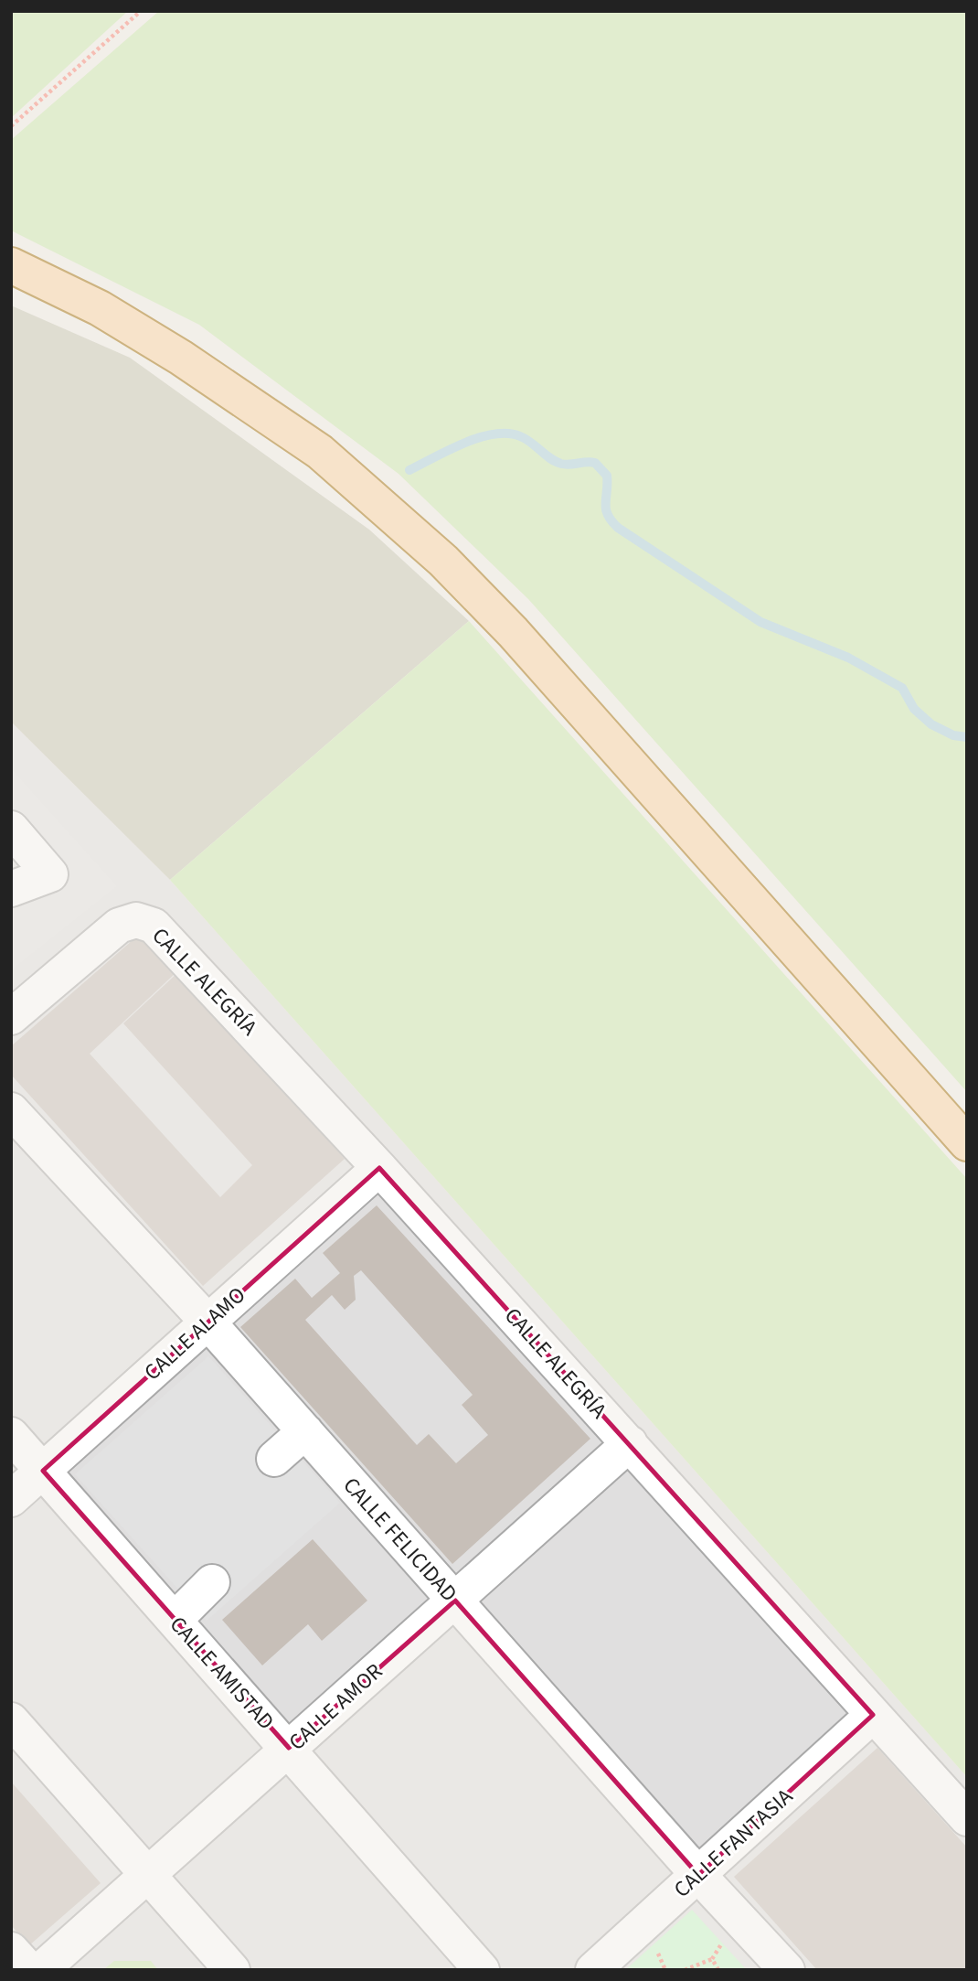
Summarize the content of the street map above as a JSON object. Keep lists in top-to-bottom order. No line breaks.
{"streets":{"street":["CALLE ALEGRÍA","CALLE ALAMO","CALLE FELICIDAD","CALLE AMISTAD","CALLE AMOR","CALLE FANTASIA"]},"crossings":[["CALLE ALEGRÍA","CALLE ALAMO"],["CALLE ALEGRÍA","CALLE AMOR"],["CALLE ALEGRÍA","CALLE FANTASIA"],["CALLE ALAMO","CALLE FELICIDAD"],["CALLE ALAMO","CALLE AMISTAD"],["CALLE FELICIDAD","CALLE AMOR"],["CALLE FELICIDAD","CALLE FANTASIA"],["CALLE AMISTAD","CALLE AMOR"]]}
